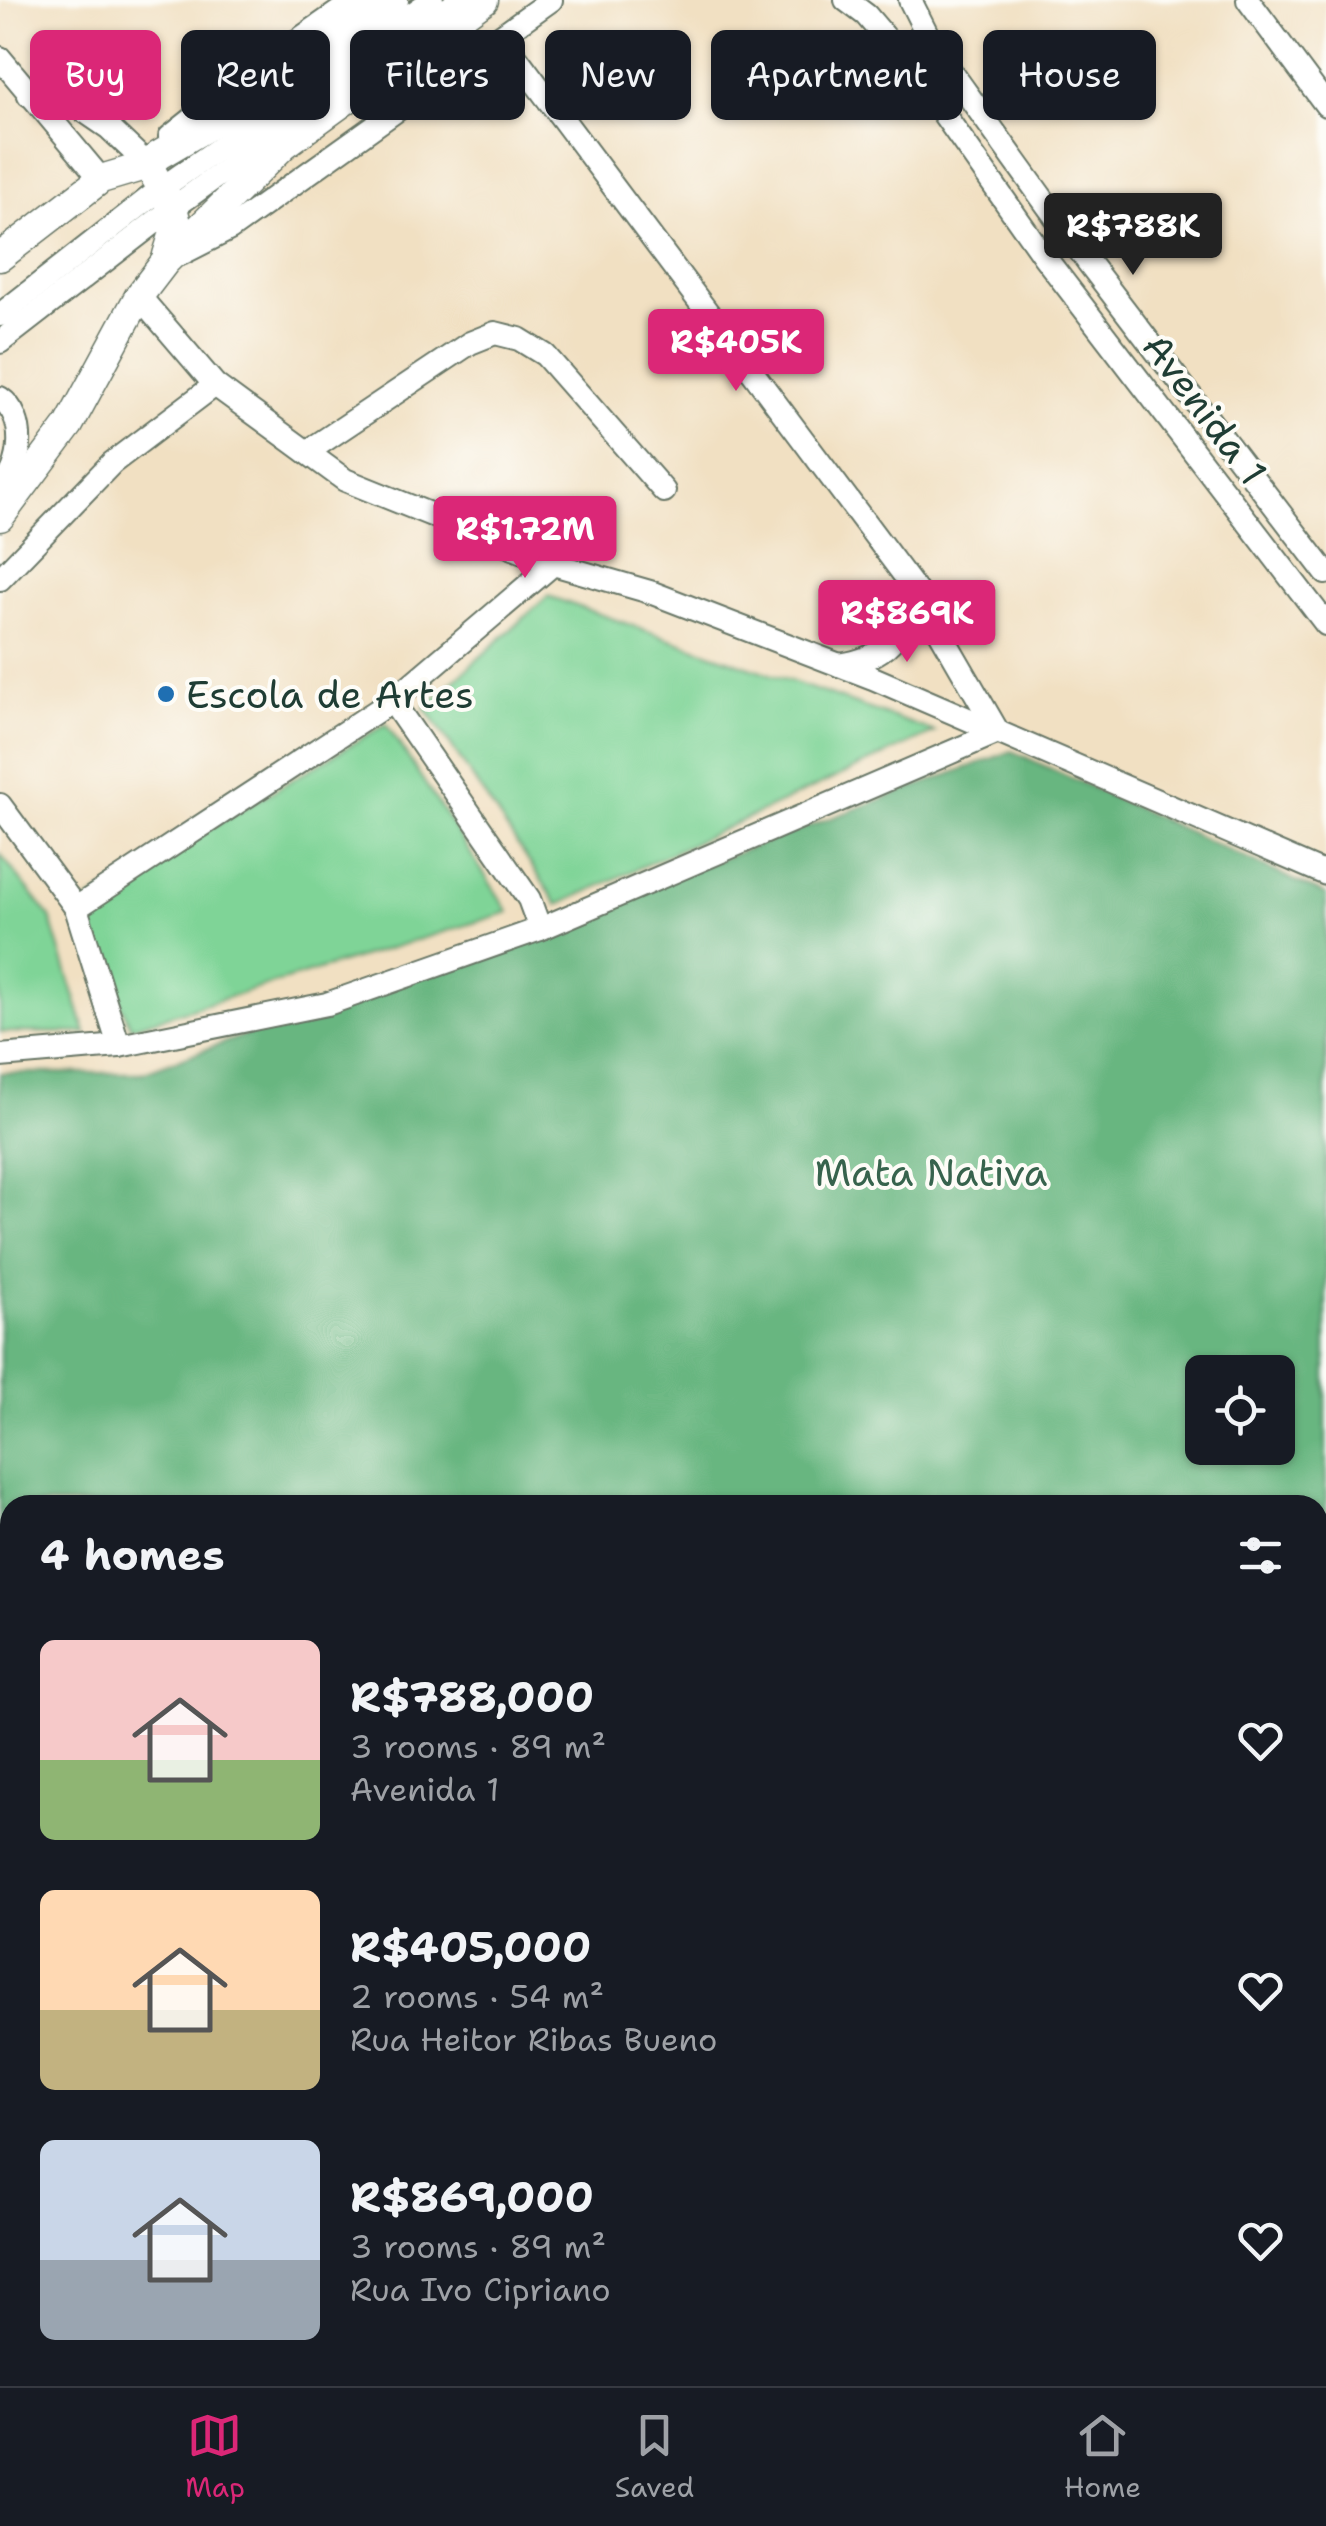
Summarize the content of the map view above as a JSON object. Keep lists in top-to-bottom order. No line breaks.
{"streets":{"street":["Avenida 1"]},"parks":["Mata Nativa"],"places":["Escola de Artes"],"page":{"chip":["Buy","Rent","Filters","New","Apartment","House"],"price":["R$788K","R$405K","R$1.72M","R$869K"],"heading":"4 homes","list":[{"name":"R$788,000","note":"3 rooms · 89 m² · Avenida 1"},{"name":"R$405,000","note":"2 rooms · 54 m² · Rua Heitor Ribas Bueno"},{"name":"R$869,000","note":"3 rooms · 89 m² · Rua Ivo Cipriano"}],"tabs":["Map","Saved","Home"]}}
